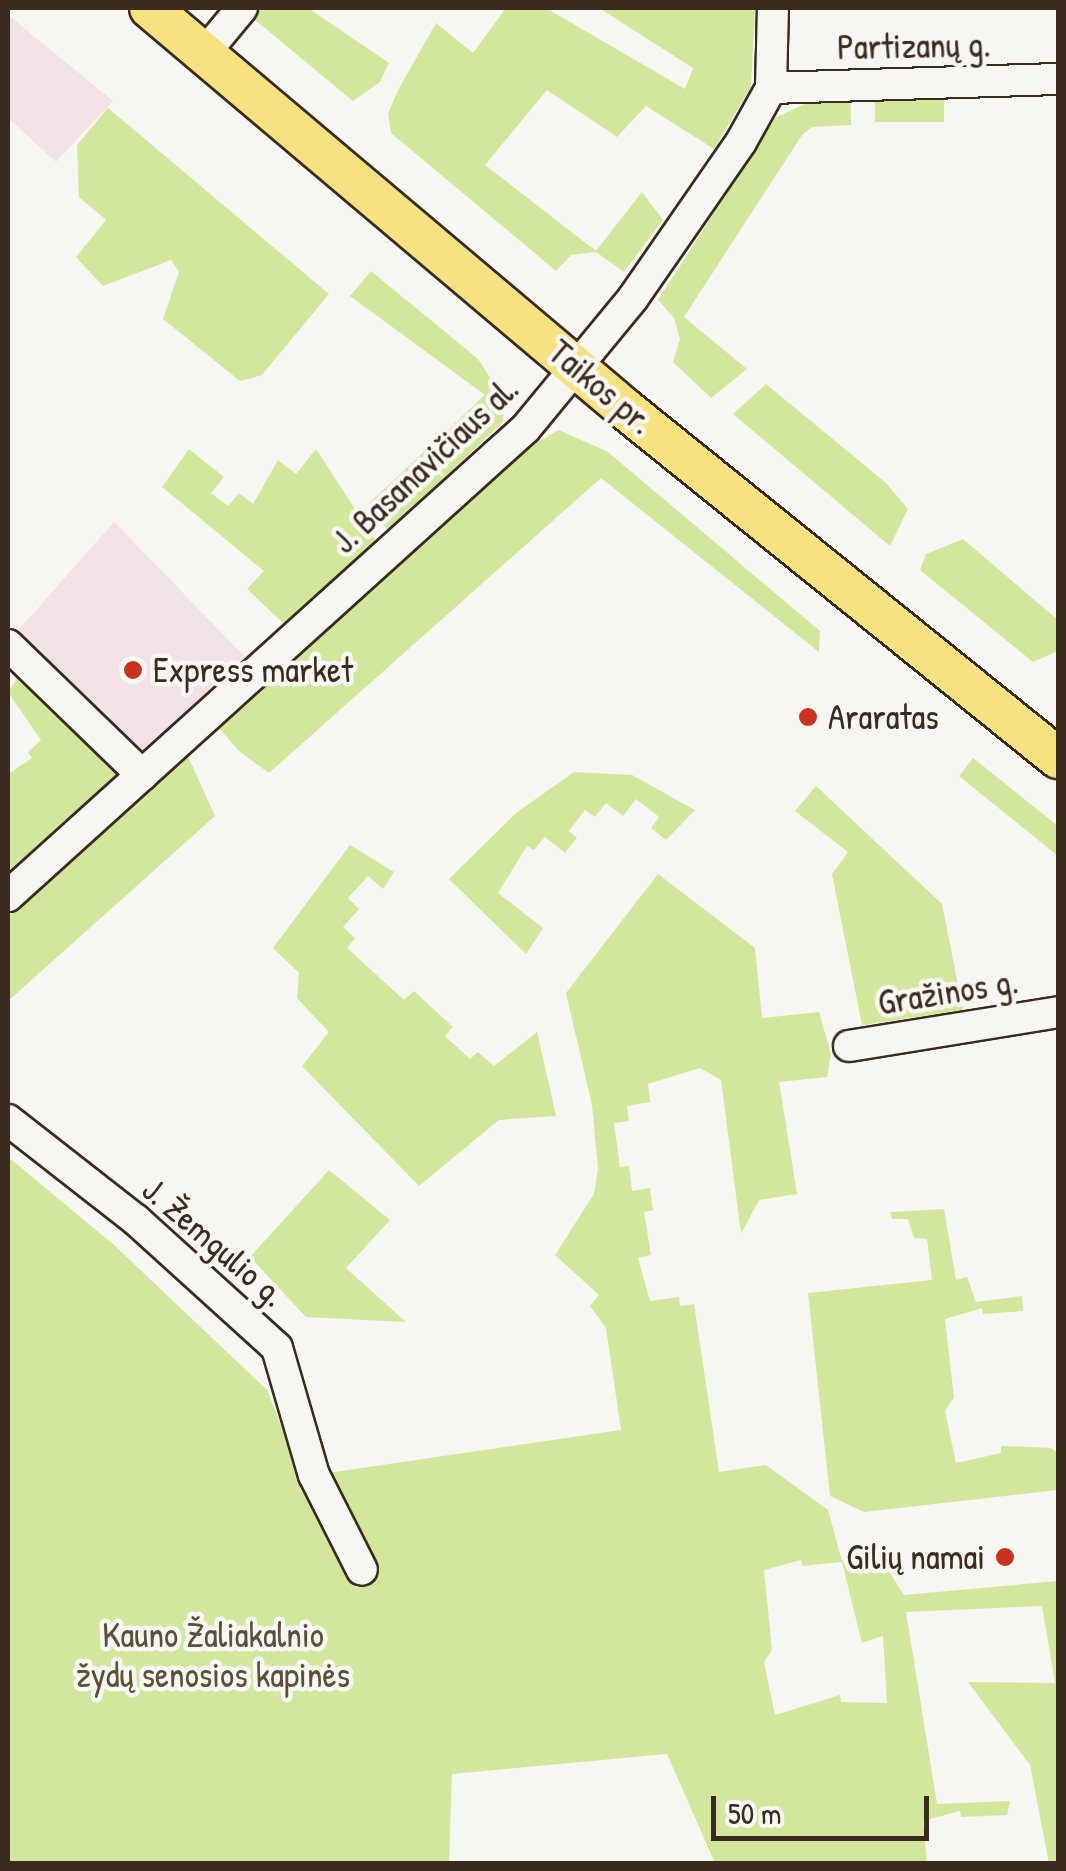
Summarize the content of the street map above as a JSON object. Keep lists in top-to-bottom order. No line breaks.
{"streets":{"main road":["Taikos pr."],"street":["Partizanų g.","J. Basanavičiaus al.","Gražinos g.","J. Žemgulio g."]},"crossings":[["Partizanų g.","J. Basanavičiaus al."],["Taikos pr.","J. Basanavičiaus al."]],"parks":["Kauno Žaliakalnio žydų senosios kapinės"],"places":["Express market","Araratas","Gilių namai"],"scale_bar":"50 m"}
